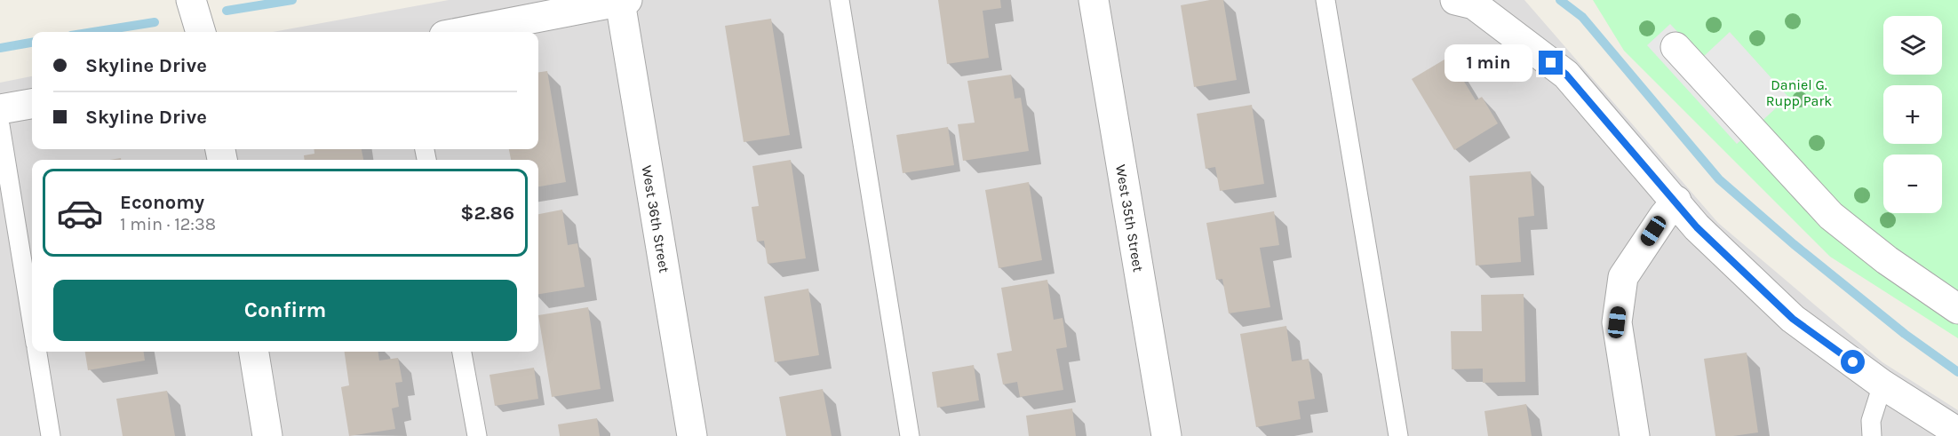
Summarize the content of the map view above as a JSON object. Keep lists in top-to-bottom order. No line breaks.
{"streets":{"street":["West 35th Street","West 36th Street"]},"parks":["Daniel G. Rupp Park"],"page":{"map_buttons":["+","−"],"banner":["Skyline Drive","Skyline Drive"],"bubble":"1 min","list":[{"name":"Economy","note":"1 min · 12:38","value":"$2.86"}],"buttons":"Confirm"}}
